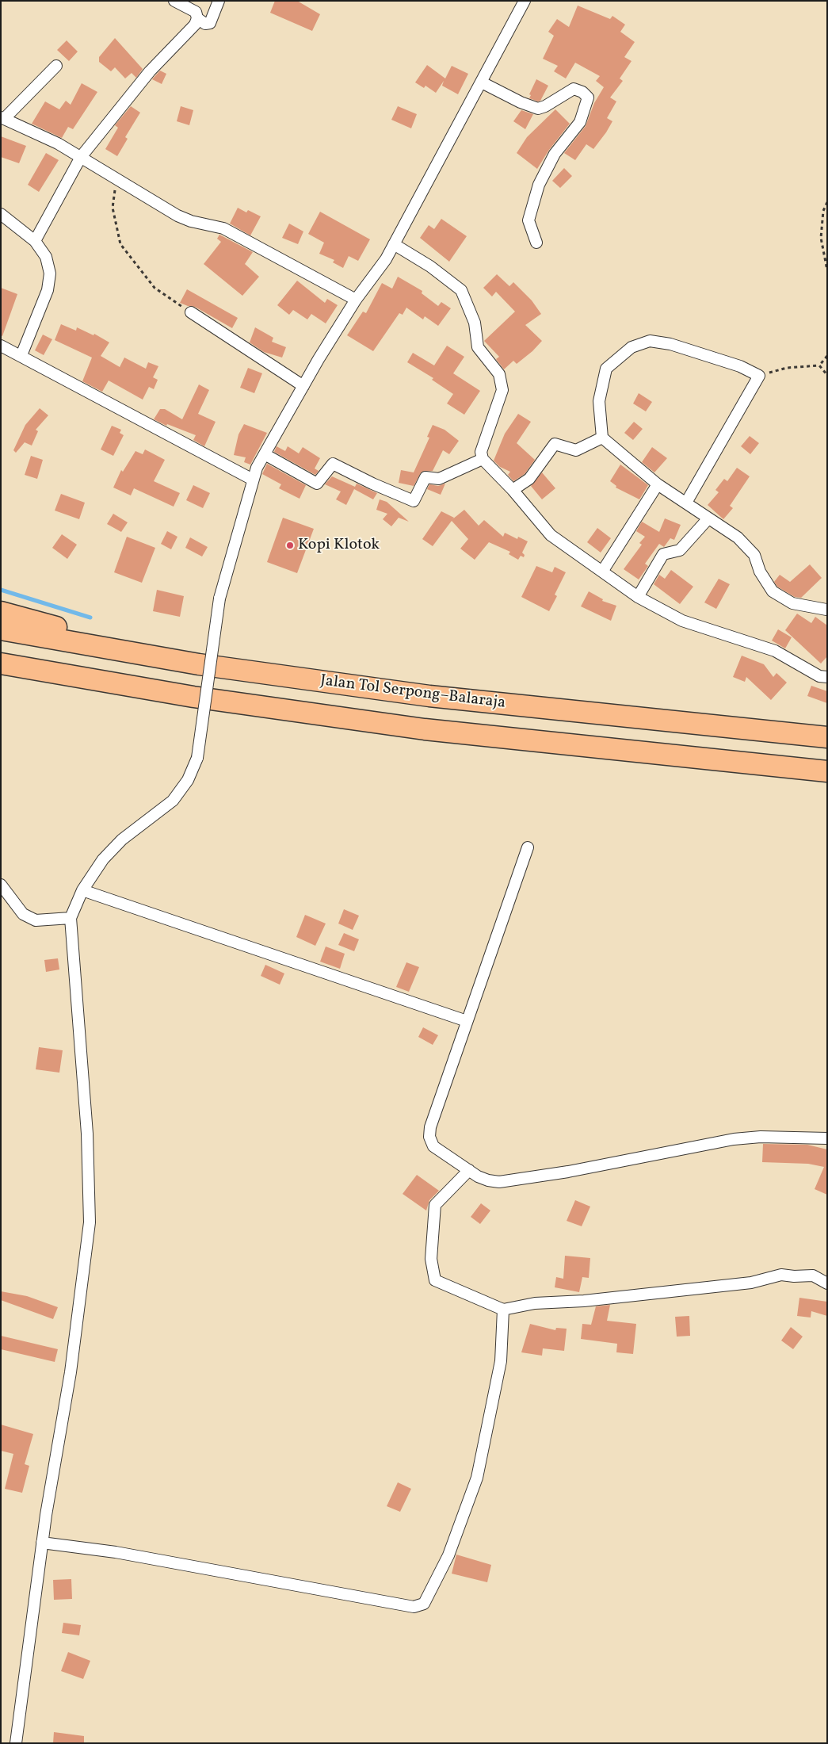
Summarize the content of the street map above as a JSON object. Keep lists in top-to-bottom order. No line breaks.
{"streets":{"highway":["Jalan Tol Serpong–Balaraja"]},"places":["Kopi Klotok"]}
